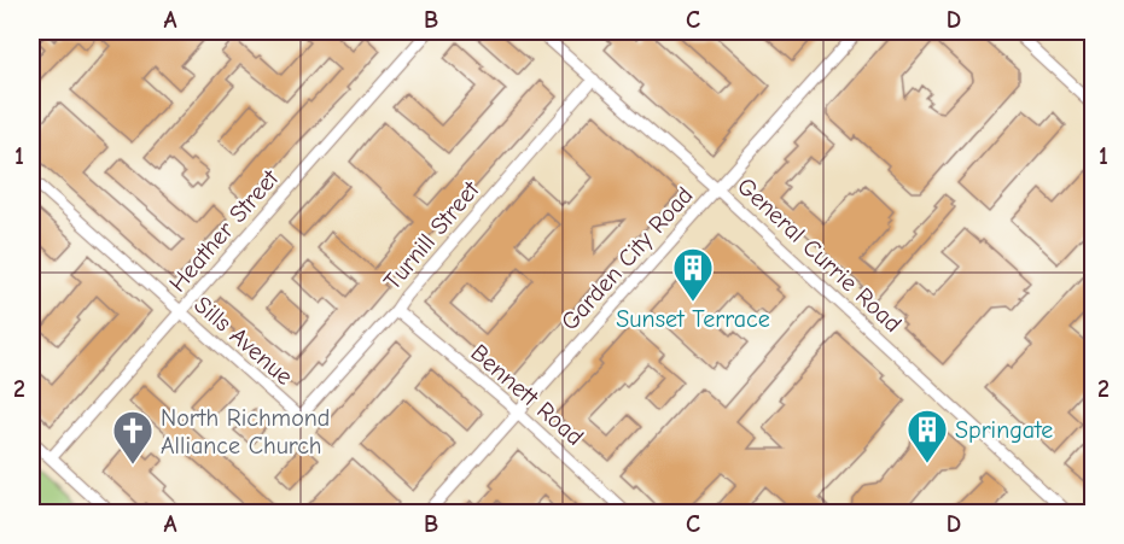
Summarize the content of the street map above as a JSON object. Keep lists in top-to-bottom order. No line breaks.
{"streets":{"street":["Heather Street","Turnill Street","General Currie Road","Garden City Road","Sills Avenue","Bennett Road"]},"crossings":[["Heather Street","Sills Avenue"],["Turnill Street","General Currie Road"],["Turnill Street","Sills Avenue"],["Turnill Street","Bennett Road"],["General Currie Road","Garden City Road"],["Garden City Road","Bennett Road"]],"places":{"building":["Sunset Terrace","Springate"],"church":["North Richmond Alliance Church"]},"grid":{"columns":["A","B","C","D"],"rows":["1","2"]}}
